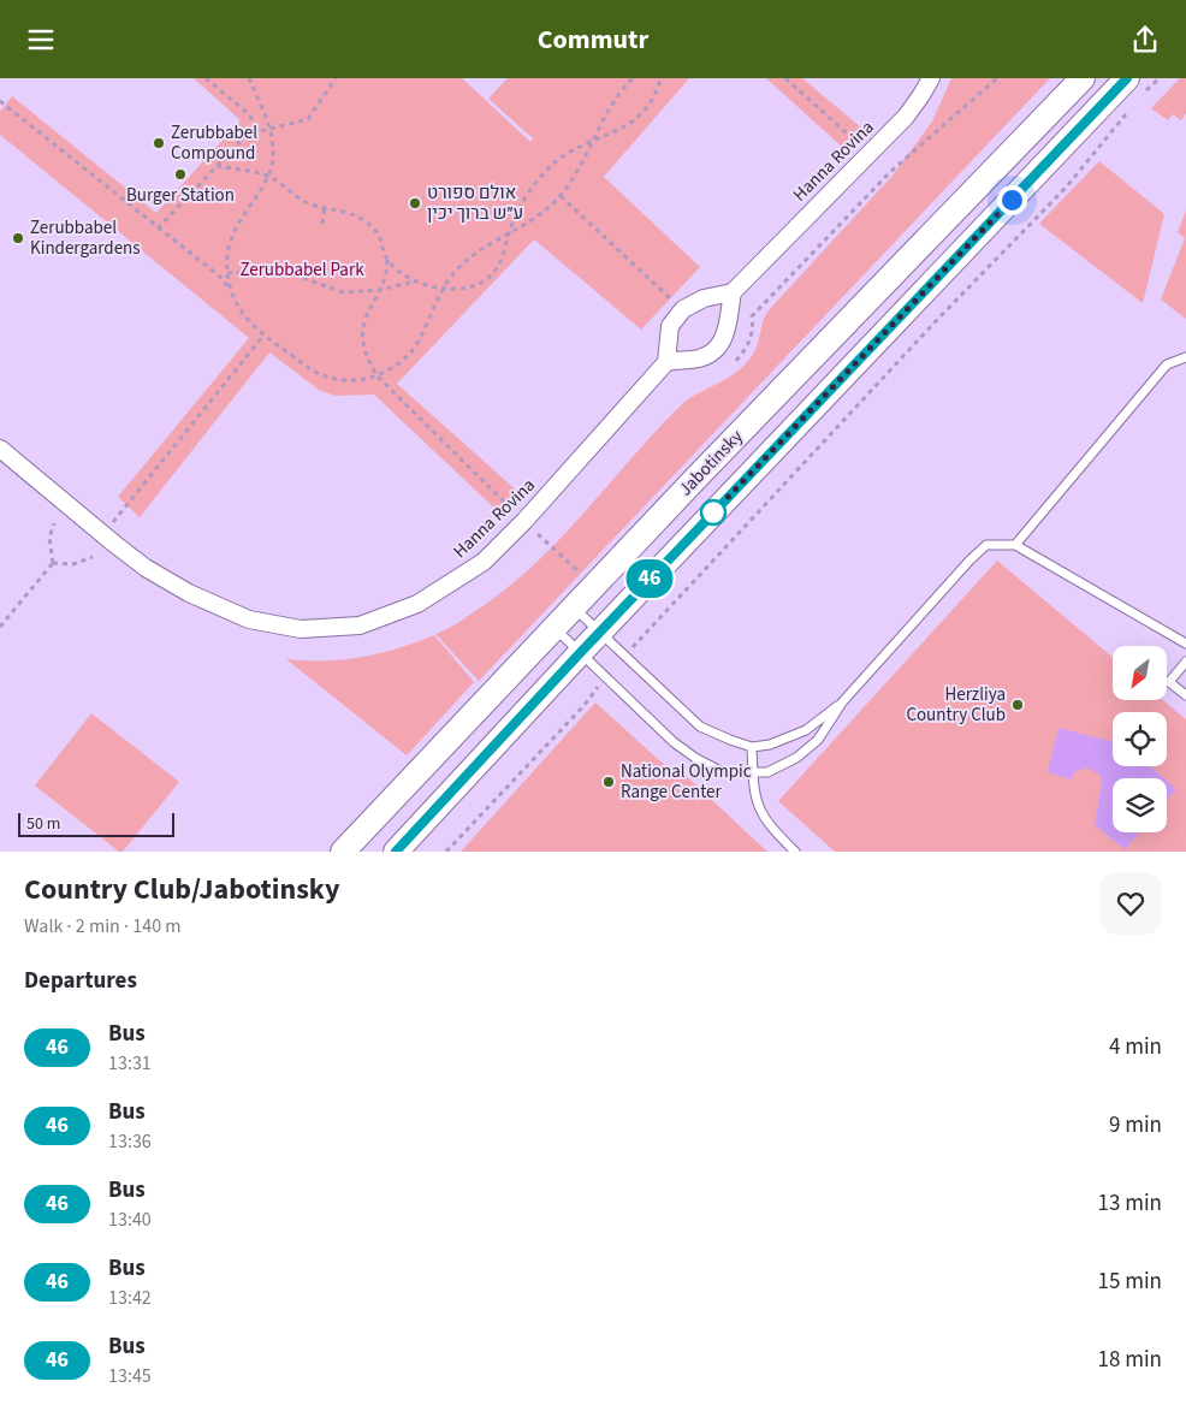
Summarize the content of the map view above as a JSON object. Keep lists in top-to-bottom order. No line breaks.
{"streets":{"main road":["Jabotinsky"],"street":["Hanna Rovina"]},"parks":["Zerubbabel Park"],"places":["Zerubbabel Compound","Burger Station","אולם ספורט ע״ש ברוך יכין","Zerubbabel Kindergardens","Herzliya Country Club","National Olympic Range Center"],"lines":["bus line 46"],"scale_bar":"50 m","north":"bottom left","page":{"header":"Commutr","on_map":"46","scale":"50 m","heading":[["Country Club/Jabotinsky","Walk · 2 min · 140 m"],"Departures"],"list":[{"mark":"46","name":"Bus","note":"13:31","value":"4 min"},{"mark":"46","name":"Bus","note":"13:36","value":"9 min"},{"mark":"46","name":"Bus","note":"13:40","value":"13 min"},{"mark":"46","name":"Bus","note":"13:42","value":"15 min"},{"mark":"46","name":"Bus","note":"13:45","value":"18 min"}]}}
